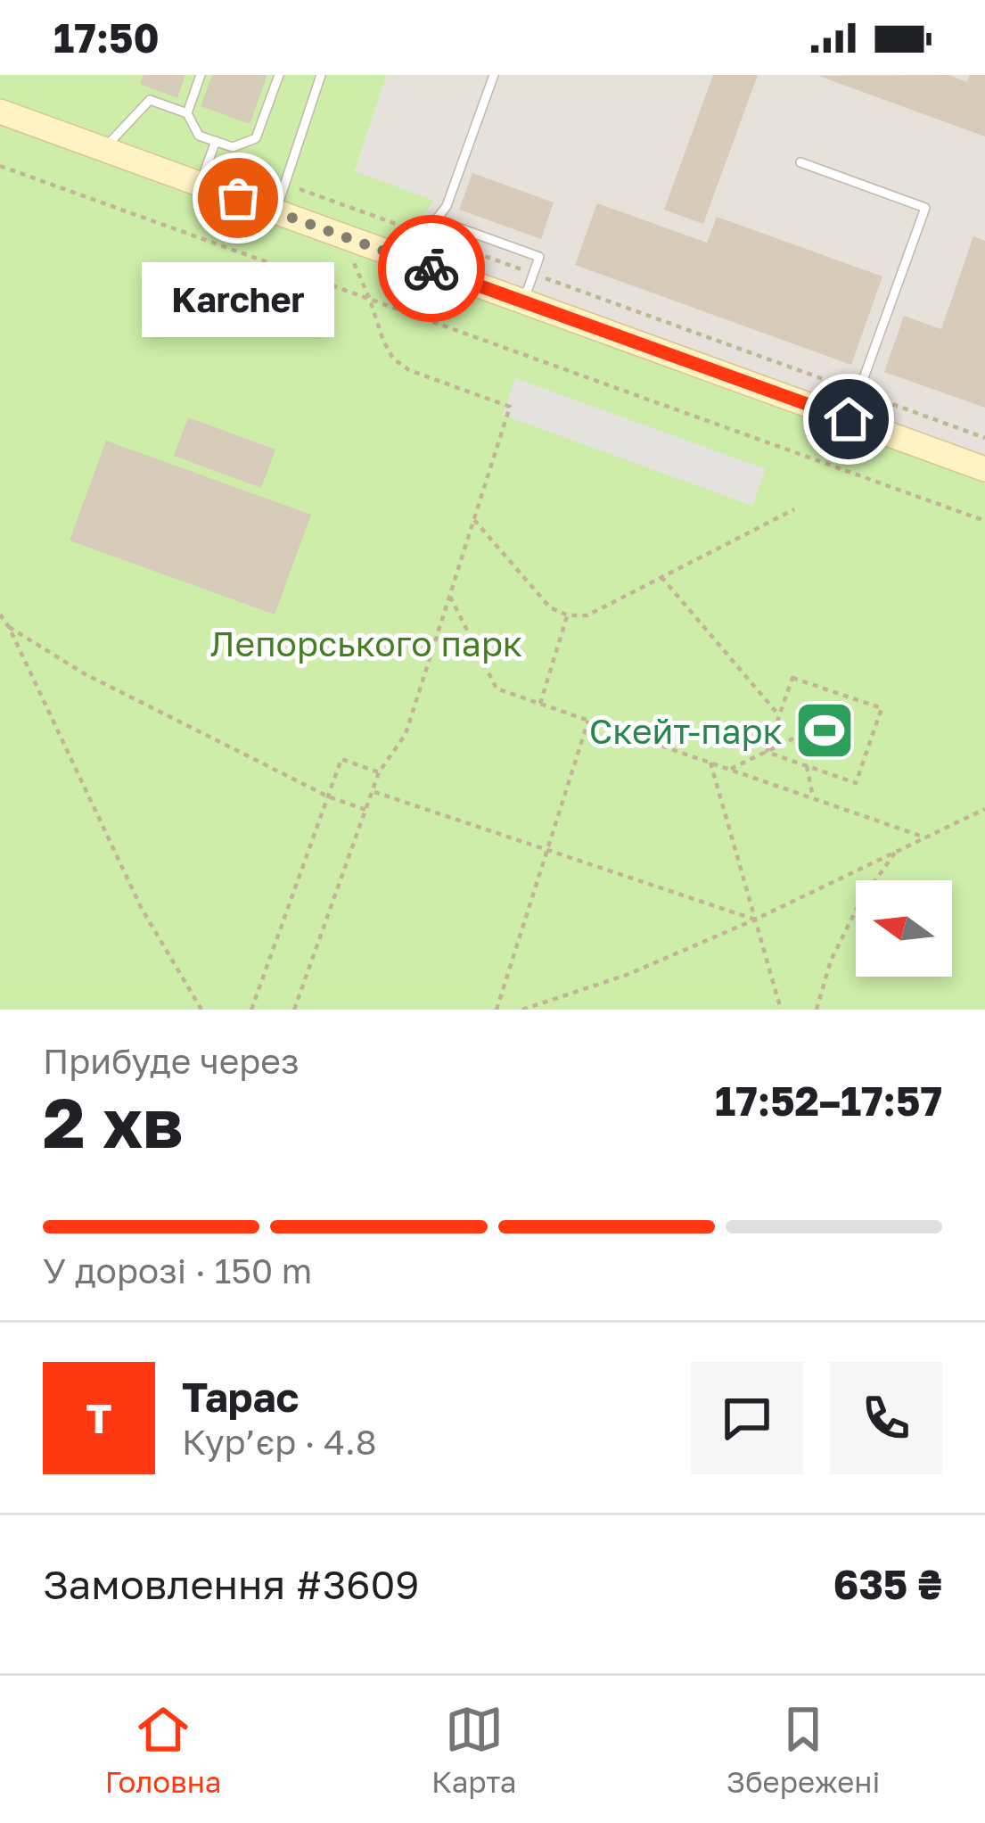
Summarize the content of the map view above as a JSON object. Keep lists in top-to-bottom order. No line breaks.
{"parks":["Лепорського парк"],"places":{"other":["Karcher"],"sports":["Скейт-парк"]},"north":"left","page":{"status":"17:50","bubble":"Karcher","heading":["2 хв","Прибуде через","17:52–17:57"],"panel":["Тарас","Кур’єр · 4.8","Замовлення #3609","635 ₴"],"bar":"У дорозі · 150 m","round":"Т","tabs":["Головна","Карта","Збережені"]}}
